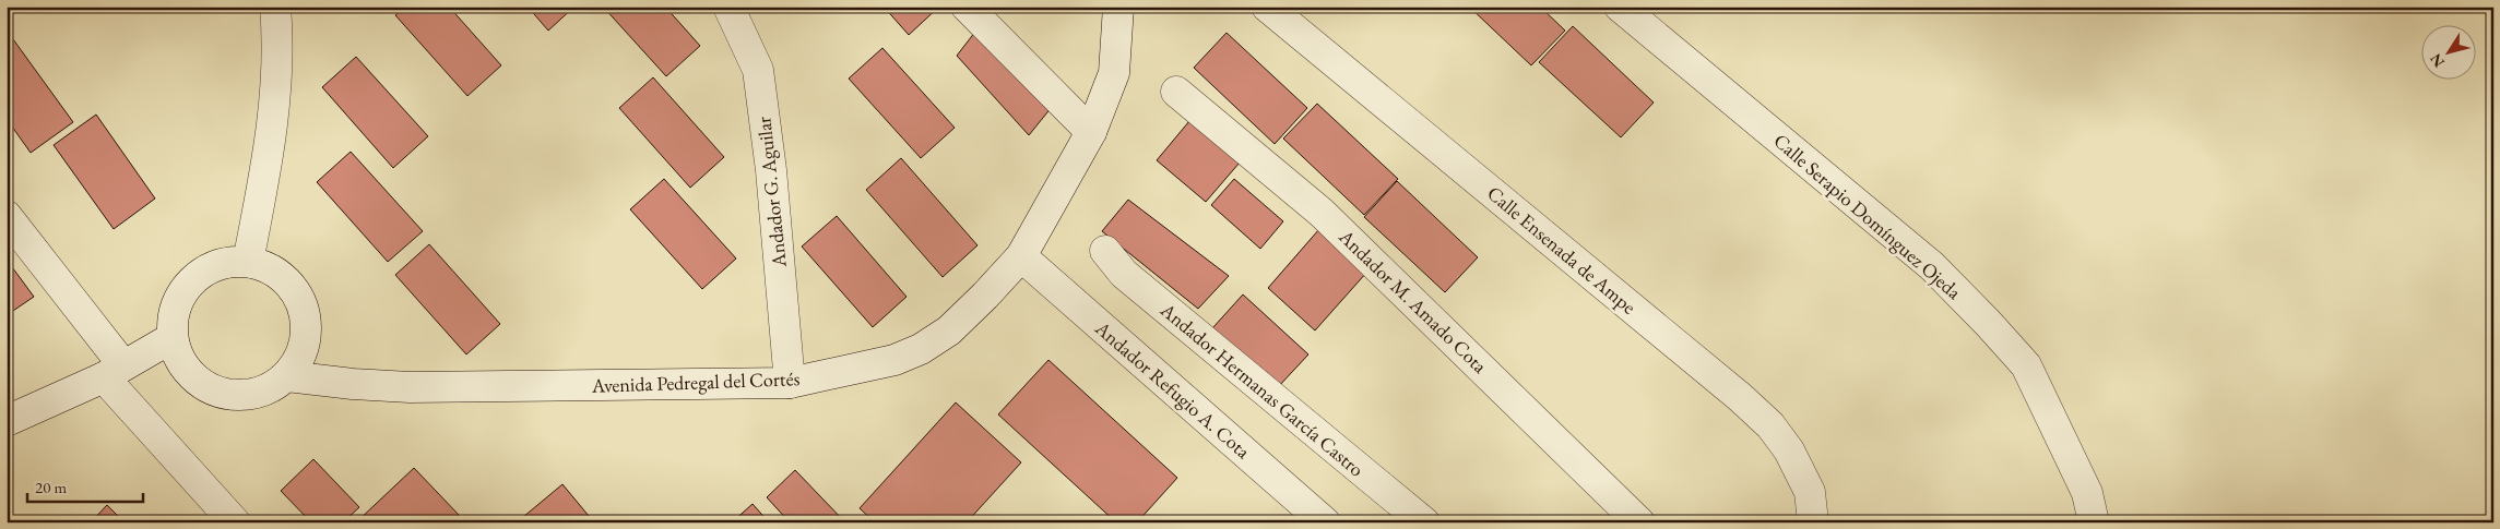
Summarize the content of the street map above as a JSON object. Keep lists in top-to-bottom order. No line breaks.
{"streets":{"street":["Andador G. Aguilar","Calle Serapio Domínguez Ojeda","Calle Ensenada de Ampe","Andador M. Amado Cota","Avenida Pedregal del Cortés","Andador Refugio A. Cota","Andador Hermanas García Castro"]},"crossings":[["Andador G. Aguilar","Avenida Pedregal del Cortés"],["Avenida Pedregal del Cortés","Andador Refugio A. Cota"]],"scale_bar":"20 m","north":"bottom left"}
